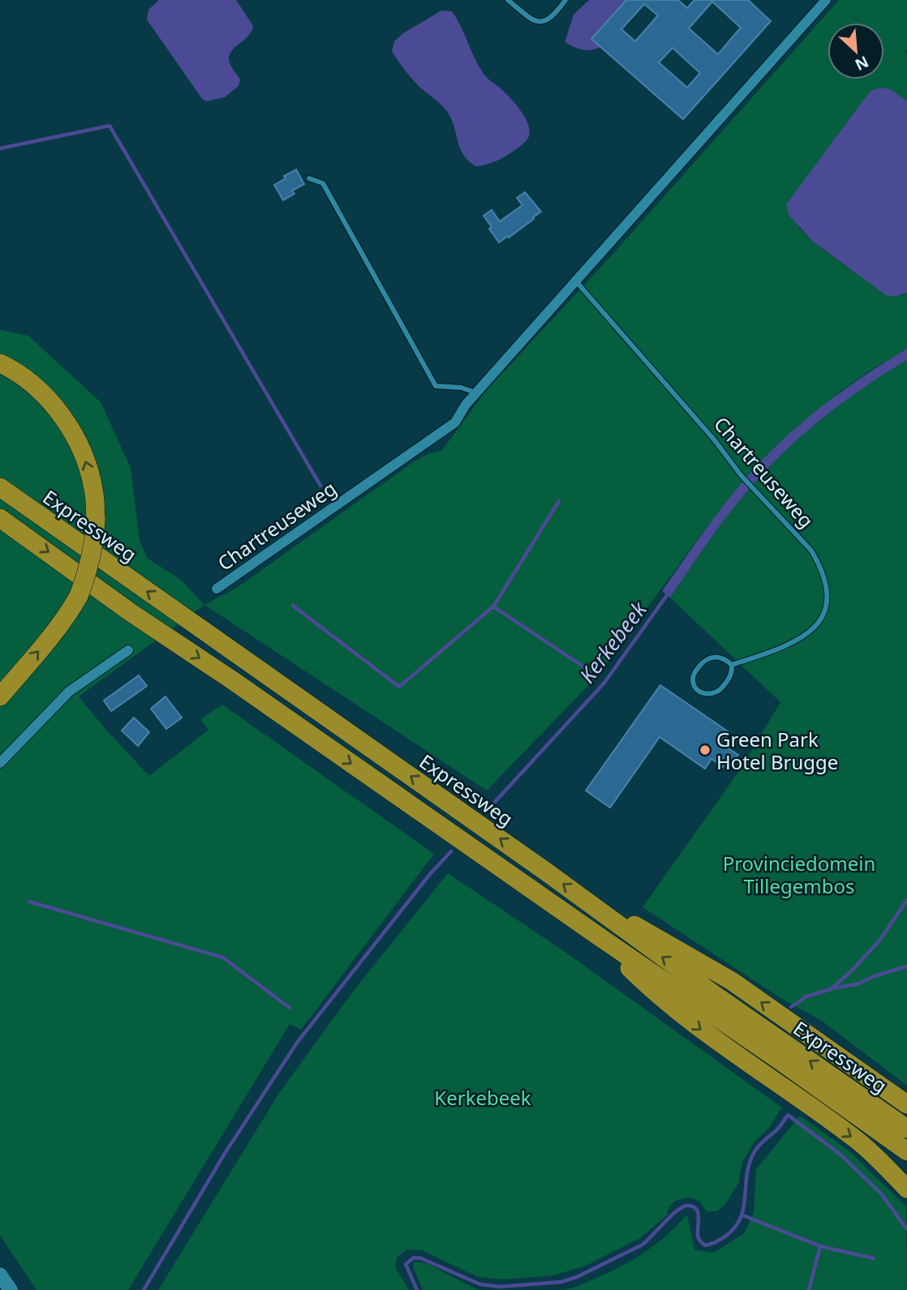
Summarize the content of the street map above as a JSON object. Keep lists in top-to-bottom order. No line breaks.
{"streets":{"highway":["Expressweg"],"street":["Chartreuseweg"]},"water":["Kerkebeek"],"parks":["Provinciedomein Tillegembos","Kerkebeek"],"places":["Green Park Hotel Brugge"],"north":"bottom right"}
